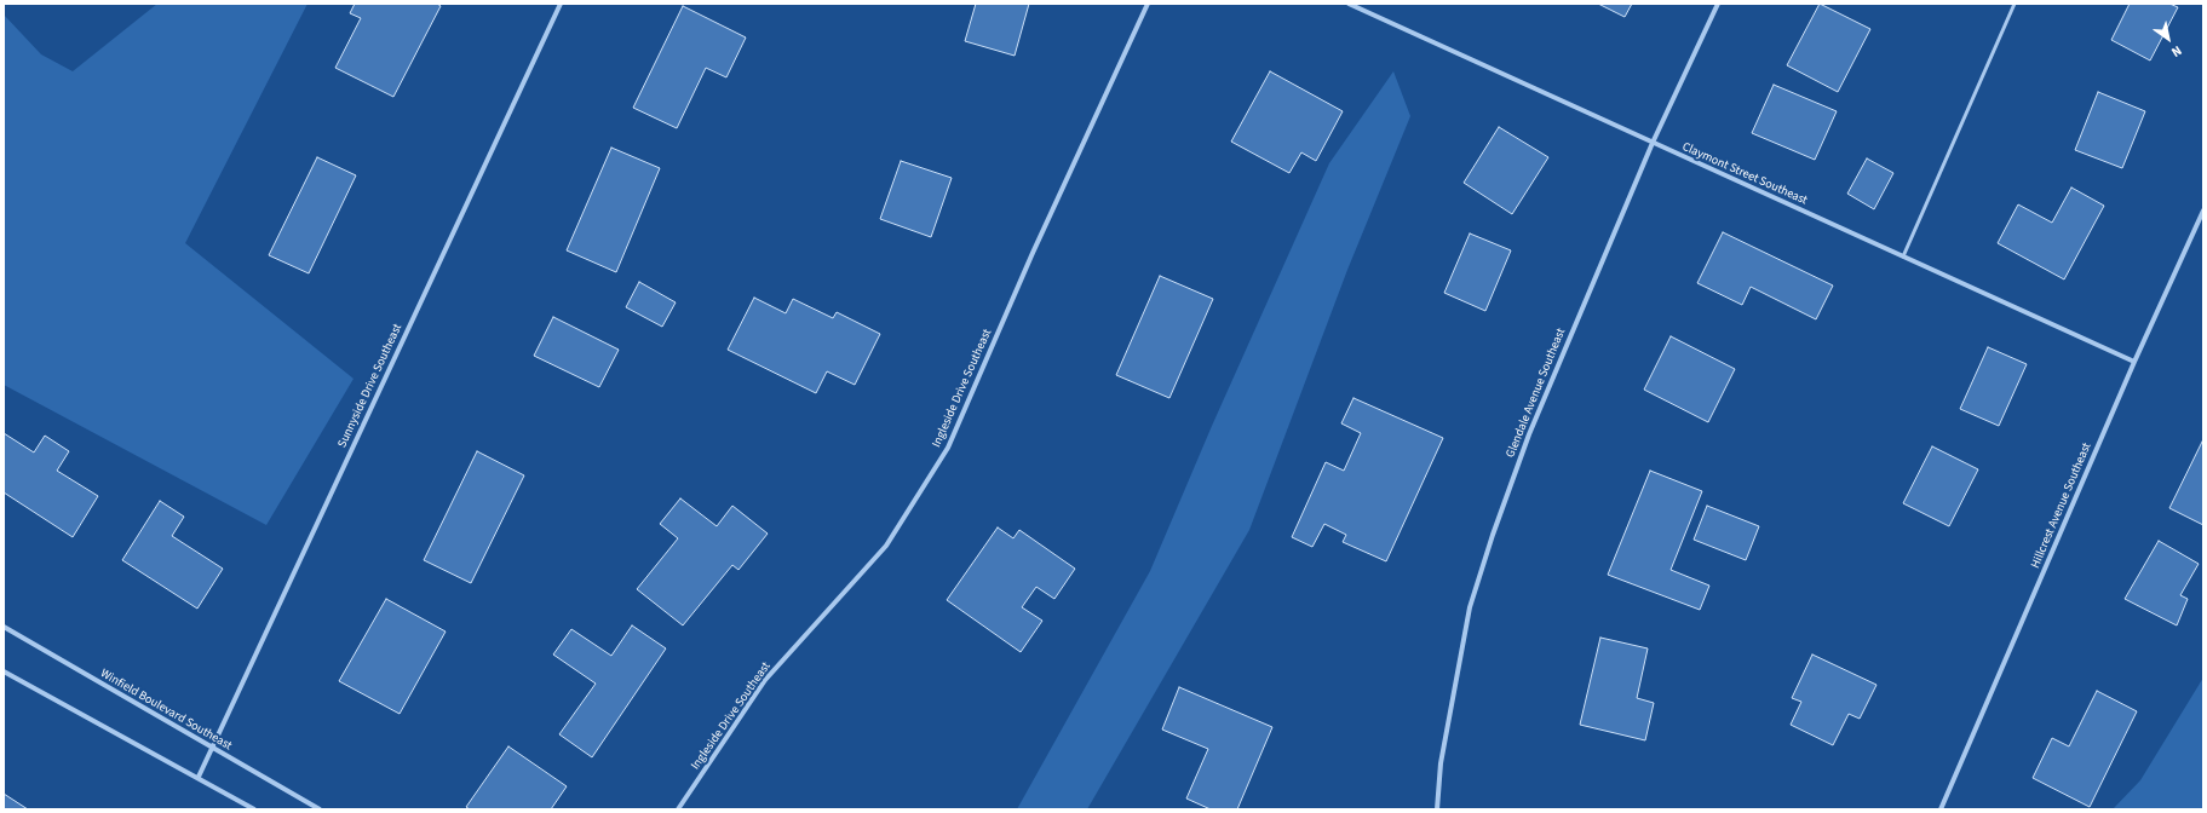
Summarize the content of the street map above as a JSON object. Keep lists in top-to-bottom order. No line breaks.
{"streets":{"street":["Claymont Street Southeast","Sunnyside Drive Southeast","Ingleside Drive Southeast","Glendale Avenue Southeast","Hillcrest Avenue Southeast","Winfield Boulevard Southeast"]},"crossings":[["Claymont Street Southeast","Glendale Avenue Southeast"],["Claymont Street Southeast","Hillcrest Avenue Southeast"],["Sunnyside Drive Southeast","Winfield Boulevard Southeast"]],"north":"bottom right"}
